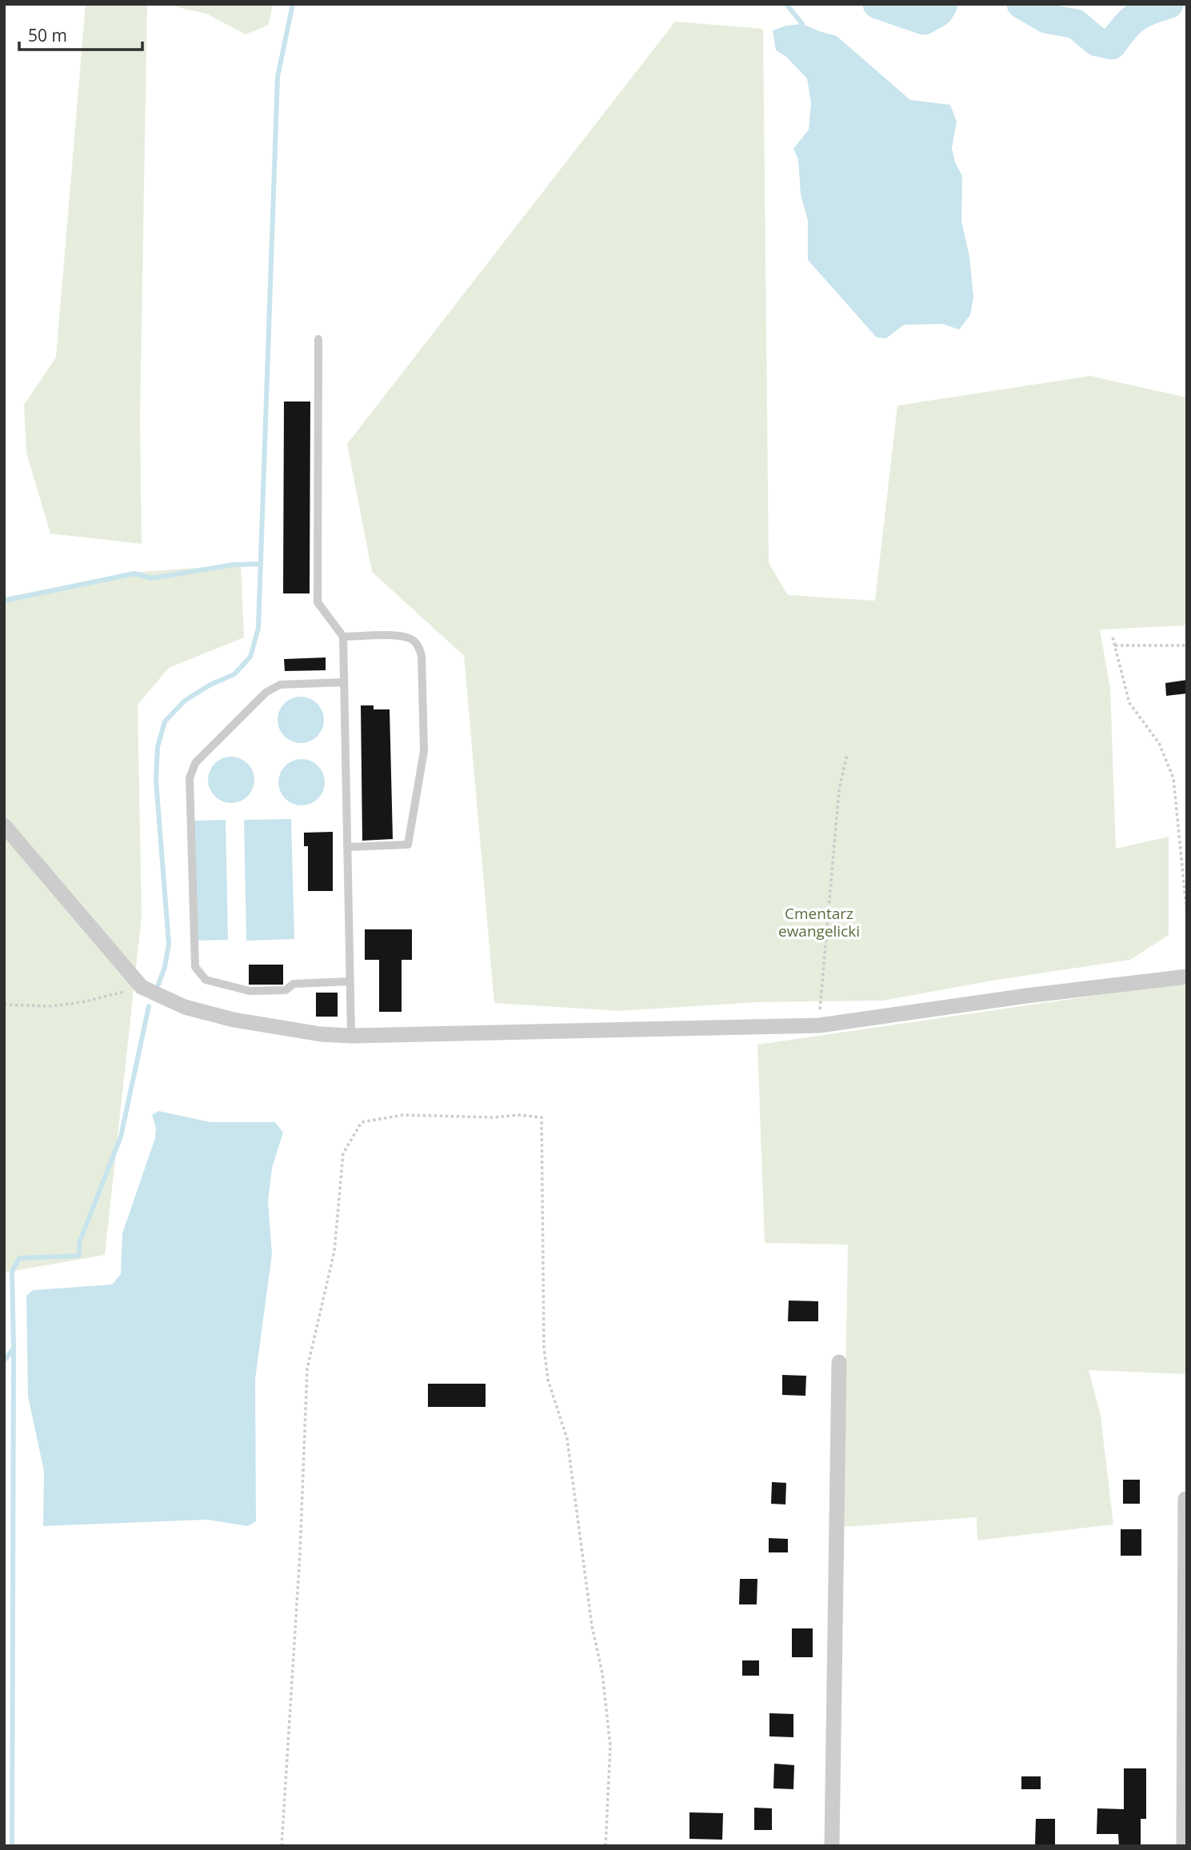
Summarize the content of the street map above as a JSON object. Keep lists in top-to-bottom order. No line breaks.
{"parks":["Cmentarz ewangelicki"],"scale_bar":"50 m"}
